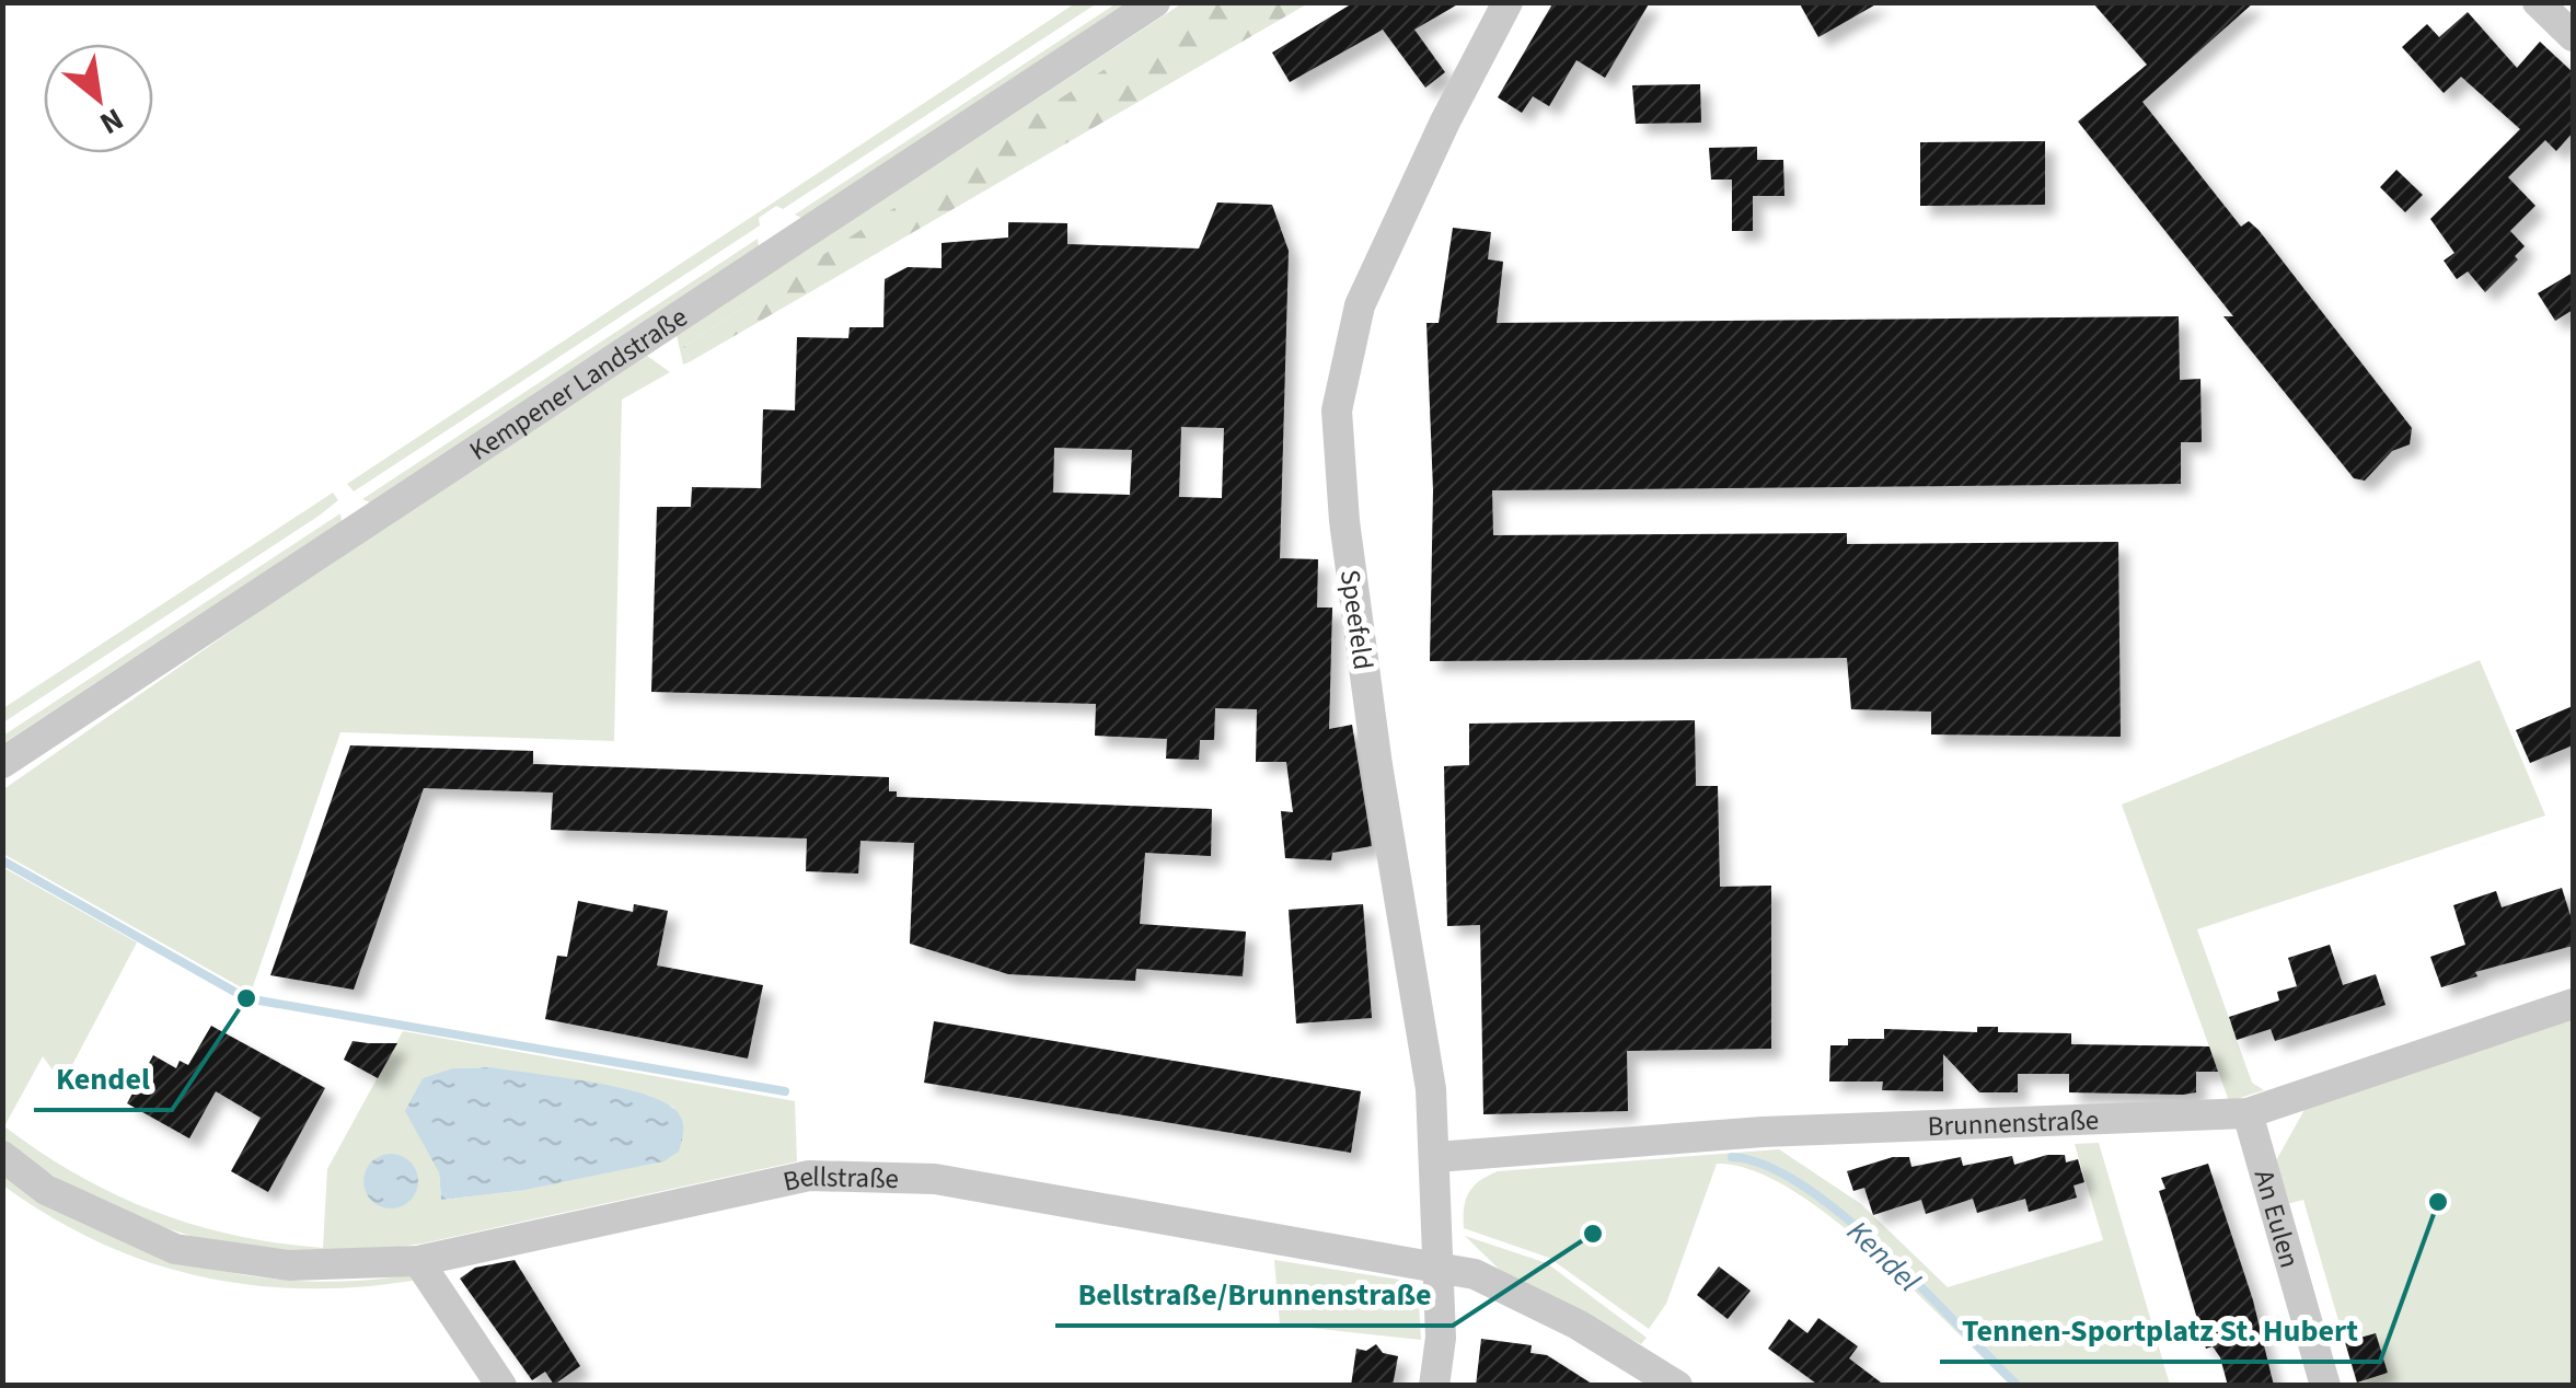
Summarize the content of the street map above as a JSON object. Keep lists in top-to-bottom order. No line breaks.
{"streets":{"street":["Kempener Landstraße","Speefeld","Brunnenstraße","Bellstraße","An Eulen"]},"crossings":[["Speefeld","Brunnenstraße"],["Speefeld","Bellstraße"],["Brunnenstraße","An Eulen"]],"water":["Kendel"],"places":["Kendel","Tennen-Sportplatz St. Hubert","Bellstraße/Brunnenstraße"],"north":"bottom right"}
